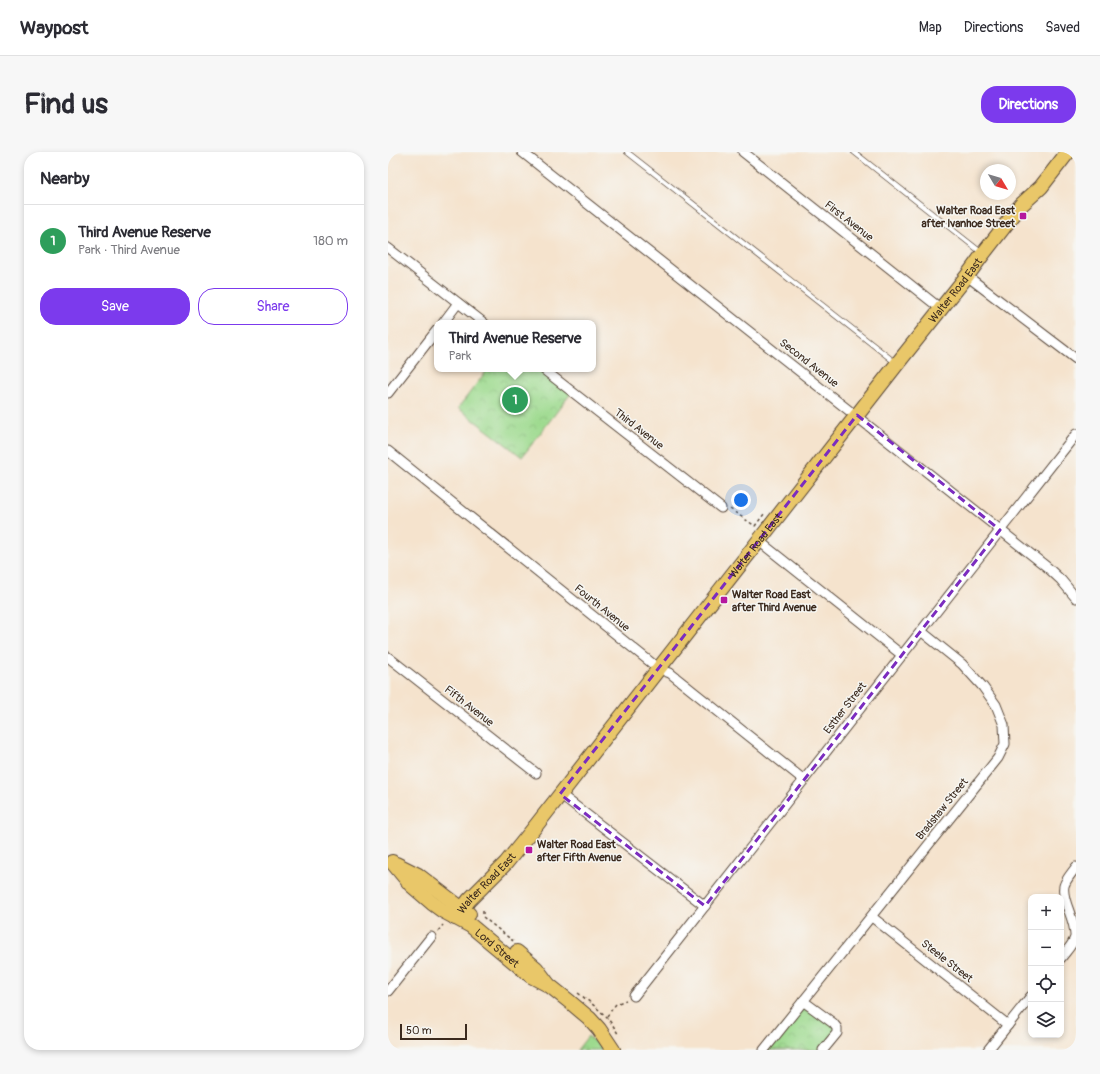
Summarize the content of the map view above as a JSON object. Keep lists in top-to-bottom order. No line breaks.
{"streets":{"main road":["Walter Road East","Lord Street"],"street":["First Avenue","Second Avenue","Third Avenue","Fourth Avenue","Fifth Avenue","Esther Street","Bradshaw Street","Steele Street"]},"crossings":[["First Avenue","Walter Road East"],["Walter Road East","Second Avenue"],["Walter Road East","Fourth Avenue"],["Walter Road East","Lord Street"],["Second Avenue","Esther Street"],["Fourth Avenue","Esther Street"],["Esther Street","Bradshaw Street"],["Bradshaw Street","Steele Street"]],"places":{"transit":["Walter Road East after Ivanhoe Street","Walter Road East after Third Avenue","Walter Road East after Fifth Avenue"]},"scale_bar":"50 m","north":"bottom right","page":{"header":"Waypost","nav":["Map","Directions","Saved"],"buttons":["Directions",["Save","Share"]],"title":"Find us","heading":"Nearby","list":[{"mark":"1","name":"Third Avenue Reserve","note":"Park · Third Avenue","value":"180 m"}],"popup":["Third Avenue Reserve","Park"],"pins":"1","map_buttons":["+","−"],"scale":"50 m"}}
